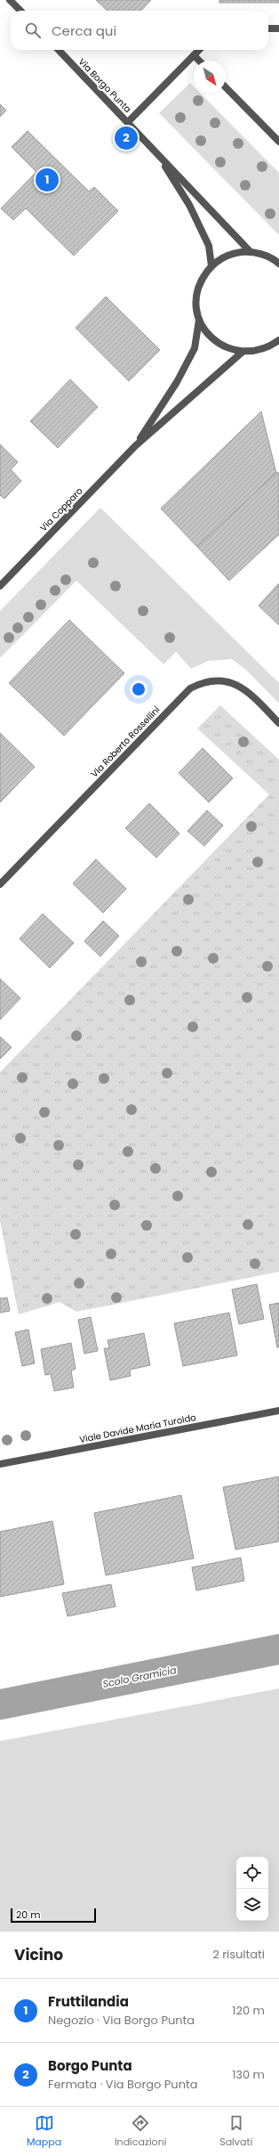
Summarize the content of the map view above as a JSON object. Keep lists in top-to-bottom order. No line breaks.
{"streets":{"street":["Via Borgo Punta","Via Copparo","Via Roberto Rossellini","Viale Davide Maria Turoldo"]},"water":["Scolo Gramicia"],"scale_bar":"20 m","north":"bottom right","page":{"search":"Cerca qui","pins":["2","1"],"scale":"20 m","heading":["Vicino","2 risultati"],"list":[{"mark":"1","name":"Fruttilandia","note":"Negozio · Via Borgo Punta","value":"120 m"},{"mark":"2","name":"Borgo Punta","note":"Fermata · Via Borgo Punta","value":"130 m"}],"nav":["Mappa","Indicazioni","Salvati"]}}
